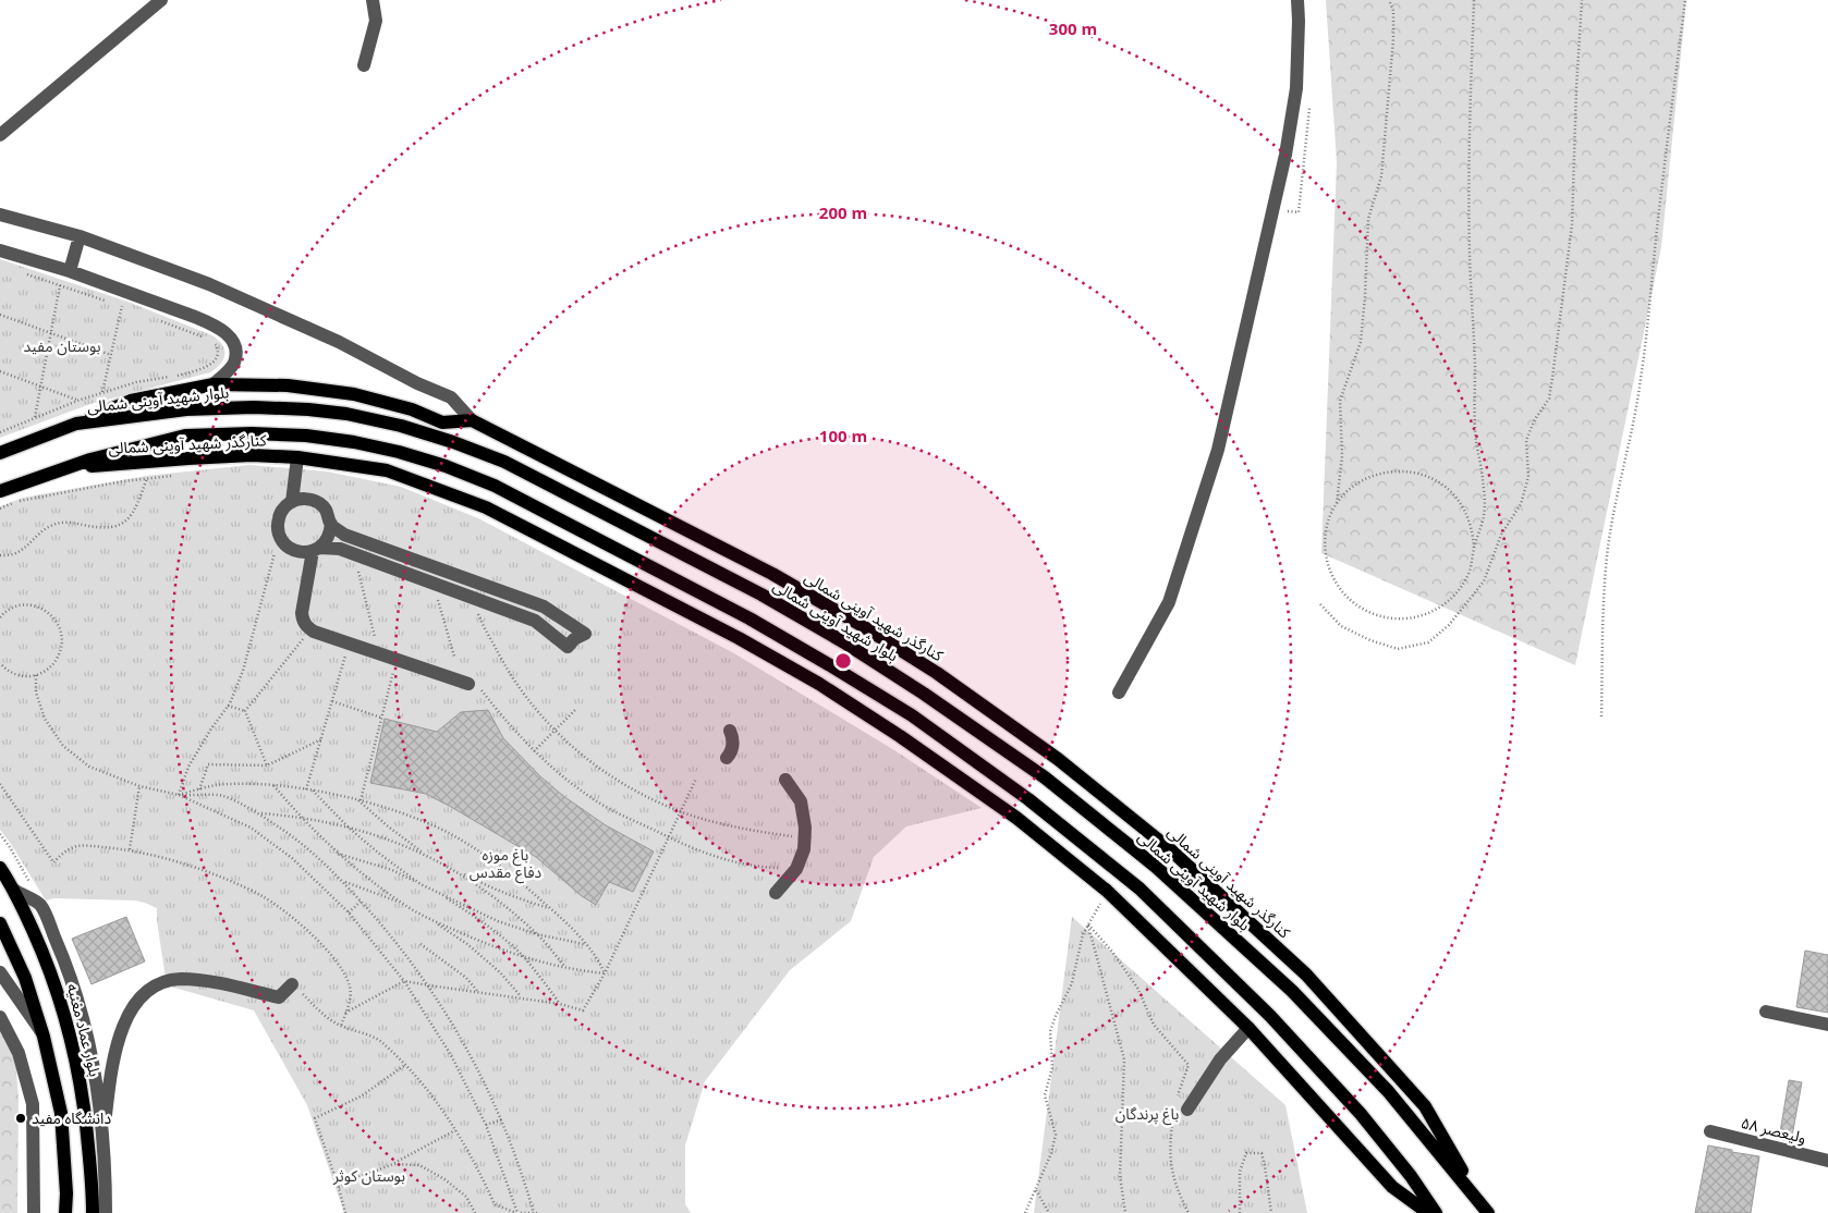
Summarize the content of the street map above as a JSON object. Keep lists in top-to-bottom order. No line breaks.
{"streets":{"main road":["بلوار شهید آوینی شمالی","کنارگذر شهید آوینی شمالی","بلوار عماد مغنیه"],"street":["ولیعصر ۵۸"]},"crossings":[["بلوار شهید آوینی شمالی","کنارگذر شهید آوینی شمالی"]],"parks":["بوستان مفید","باغ موزه دفاع مقدس","باغ پرندگان","بوستان کوثر"],"places":["دانشگاه مفید"],"rings":["300 m","200 m","100 m"]}
